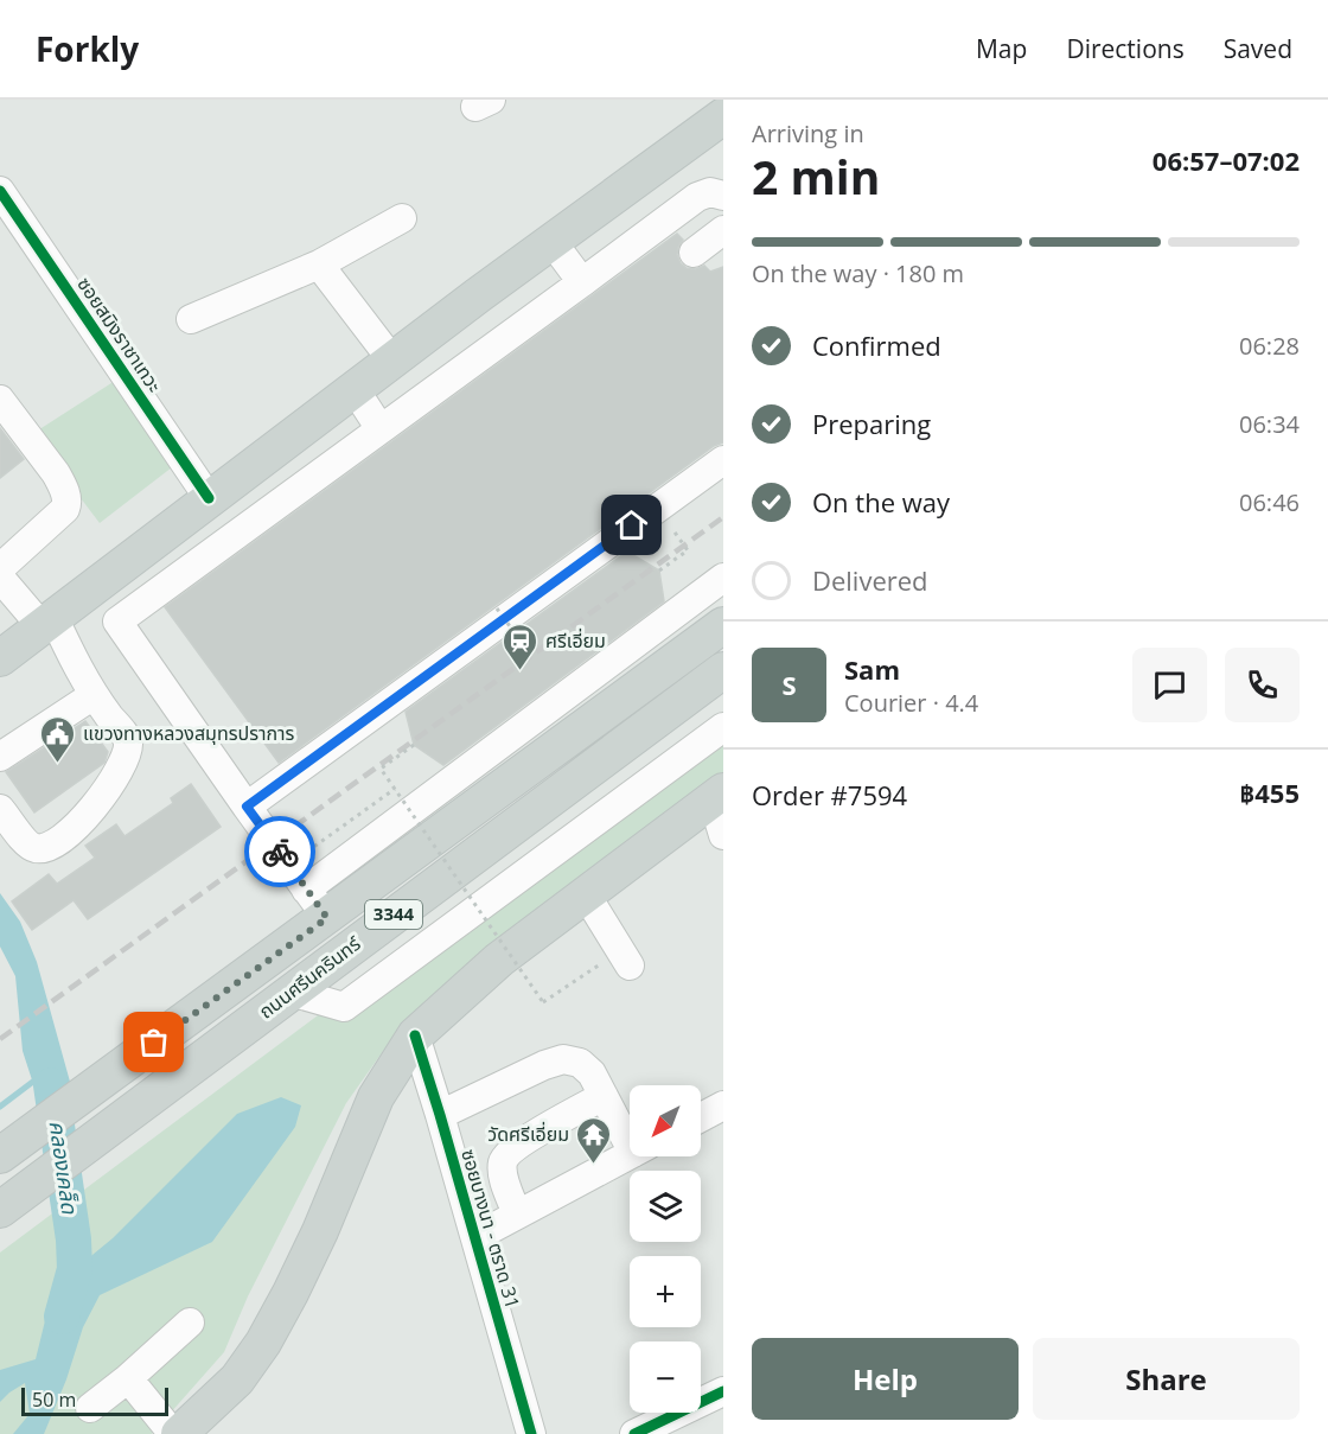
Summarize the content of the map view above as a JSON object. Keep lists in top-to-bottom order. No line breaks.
{"streets":{"main road":["3344","ถนนศรีนครินทร์"],"street":["ซอยสมิงราชาเทวะ","ซอยบางนา - ตราด 31"]},"water":["คลองเคล็ด"],"places":{"station":["ศรีเอี่ยม"],"public building":["แขวงทางหลวงสมุทรปราการ"],"temple":["วัดศรีเอี่ยม"]},"scale_bar":"50 m","north":"bottom left","page":{"header":"Forkly","nav":["Map","Directions","Saved"],"heading":["2 min","Arriving in","06:57–07:02"],"panel":["Sam","Courier · 4.4","Order #7594","฿455"],"bar":"On the way · 180 m","list":[["Confirmed","06:28"],["Preparing","06:34"],["On the way","06:46"],"Delivered"],"round":"S","map_buttons":["+","−"],"buttons":["Help","Share"],"scale":"50 m"}}
